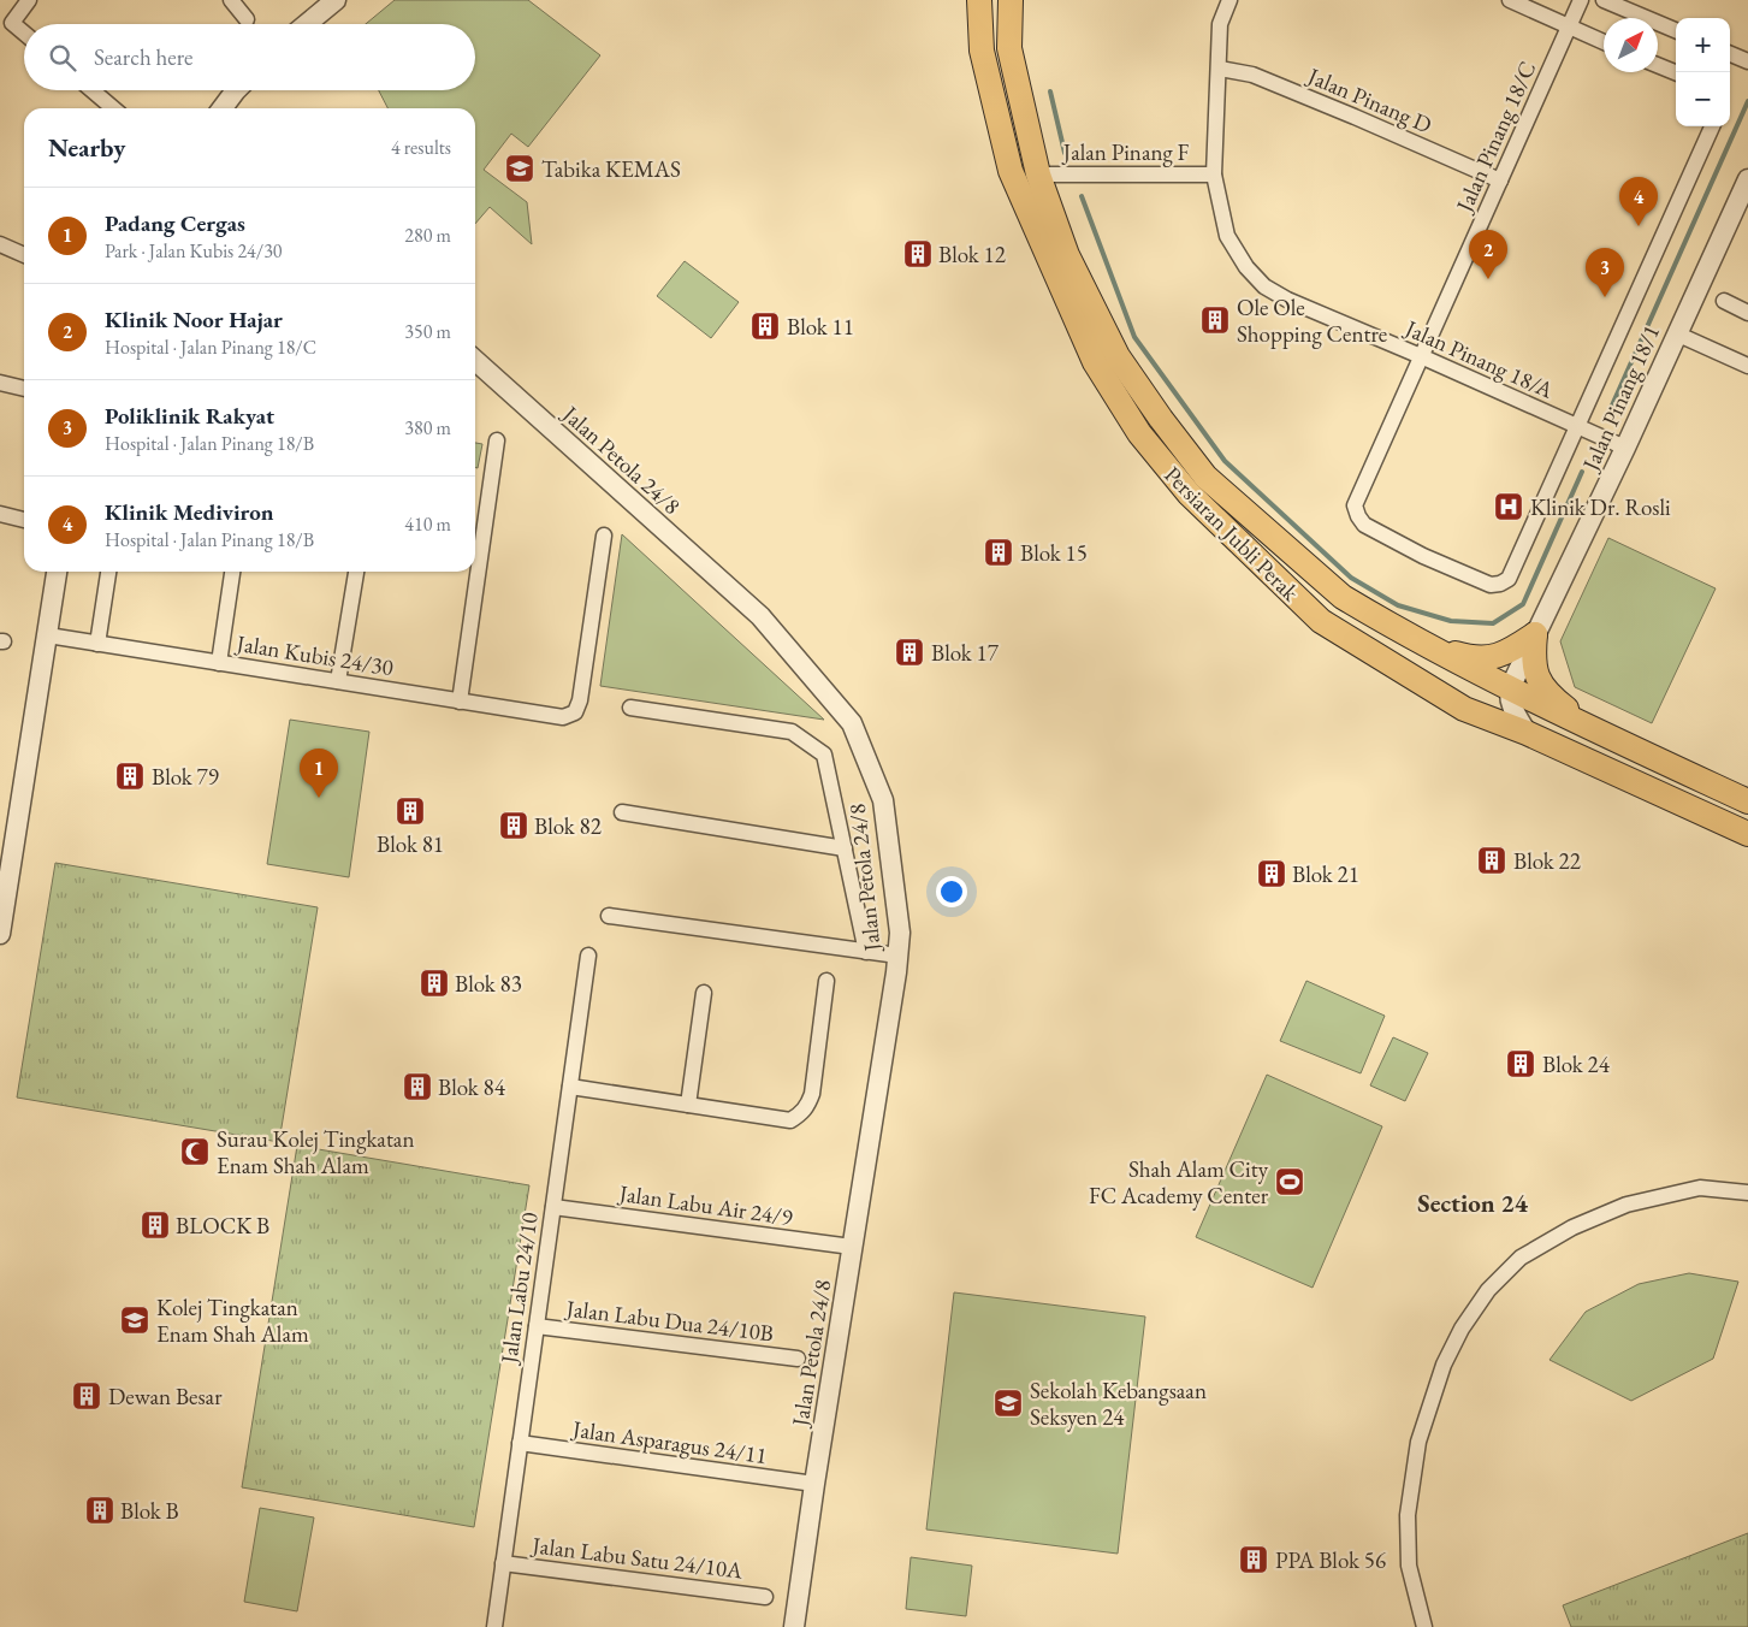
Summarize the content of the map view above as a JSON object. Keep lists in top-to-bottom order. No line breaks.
{"streets":{"main road":["Persiaran Jubli Perak"],"street":["Jalan Pinang D","Jalan Pinang 18/C","Jalan Pinang F","Jalan Pinang 18/A","Jalan Pinang 18/1","Jalan Petola 24/8","Jalan Kubis 24/30","Jalan Labu Air 24/9","Jalan Labu 24/10","Jalan Labu Dua 24/10B","Jalan Asparagus 24/11","Jalan Labu Satu 24/10A"]},"crossings":[["Jalan Pinang D","Jalan Pinang 18/C"],["Jalan Pinang D","Jalan Pinang 18/A"],["Jalan Pinang 18/C","Jalan Pinang 18/A"],["Jalan Pinang F","Jalan Pinang 18/A"],["Jalan Pinang F","Persiaran Jubli Perak"],["Jalan Pinang 18/A","Jalan Pinang 18/1"],["Jalan Pinang 18/1","Persiaran Jubli Perak"],["Jalan Petola 24/8","Jalan Labu Air 24/9"],["Jalan Petola 24/8","Jalan Asparagus 24/11"],["Jalan Labu Air 24/9","Jalan Labu 24/10"],["Jalan Labu 24/10","Jalan Labu Dua 24/10B"],["Jalan Labu 24/10","Jalan Asparagus 24/11"],["Jalan Labu 24/10","Jalan Labu Satu 24/10A"]],"districts":["Section 24"],"places":{"school or university":["Tabika KEMAS","Kolej Tingkatan Enam Shah Alam","Sekolah Kebangsaan Seksyen 24"],"building":["Blok 12","Ole Ole Shopping Centre","Blok 11","Blok 15","Blok 17","Blok 79","Blok 81","Blok 82","Blok 22","Blok 21","Blok 83","Blok 24","Blok 84","BLOCK B","Dewan Besar","Blok B","PPA Blok 56"],"hospital":["Klinik Dr. Rosli"],"mosque":["Surau Kolej Tingkatan Enam Shah Alam"],"sports":["Shah Alam City FC Academy Center"]},"north":"top right","page":{"map_buttons":["+","−"],"search":"Search here","heading":["Nearby","4 results"],"pins":["4","2","3","1"],"list":[{"mark":"1","name":"Padang Cergas","note":"Park · Jalan Kubis 24/30","value":"280 m"},{"mark":"2","name":"Klinik Noor Hajar","note":"Hospital · Jalan Pinang 18/C","value":"350 m"},{"mark":"3","name":"Poliklinik Rakyat","note":"Hospital · Jalan Pinang 18/B","value":"380 m"},{"mark":"4","name":"Klinik Mediviron","note":"Hospital · Jalan Pinang 18/B","value":"410 m"}]}}
